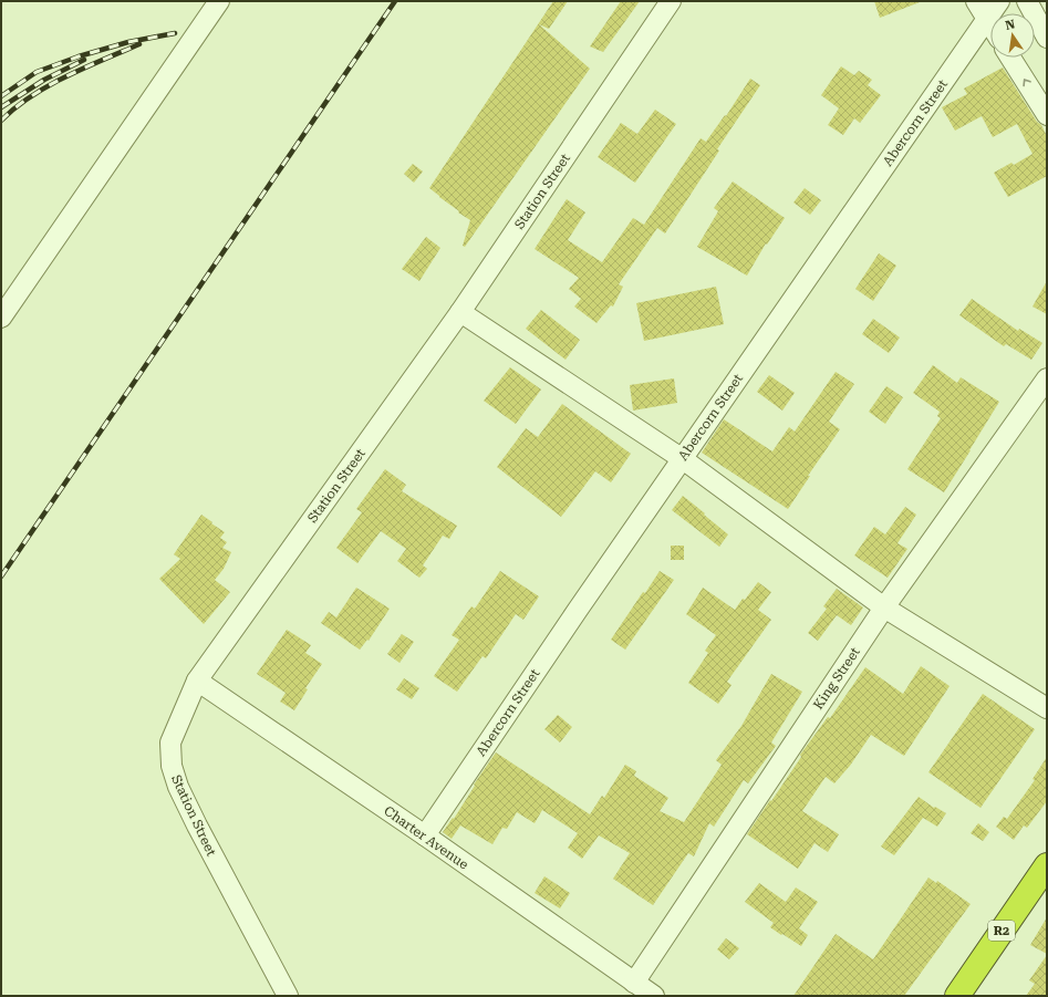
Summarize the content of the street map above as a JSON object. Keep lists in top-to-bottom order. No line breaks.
{"streets":{"highway":["R2"],"street":["Abercorn Street","Station Street","King Street","Charter Avenue"]},"crossings":[["Abercorn Street","Charter Avenue"],["Station Street","Charter Avenue"],["King Street","Charter Avenue"]],"north":"top"}
